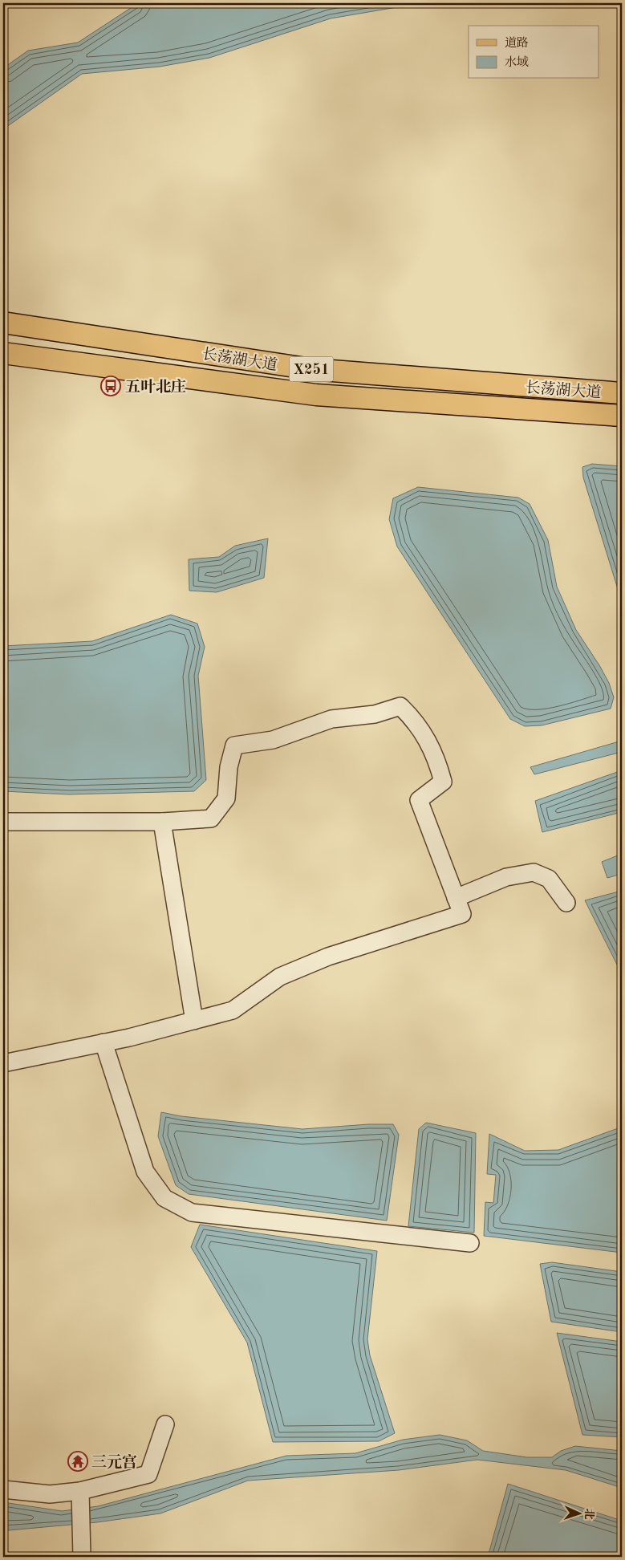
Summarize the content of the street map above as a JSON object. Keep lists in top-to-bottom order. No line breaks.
{"streets":{"main road":["长荡湖大道","X251"]},"places":{"bus stop":["五叶北庄"],"temple":["三元宫"]},"legend":["道路","水域"],"north":"right"}
